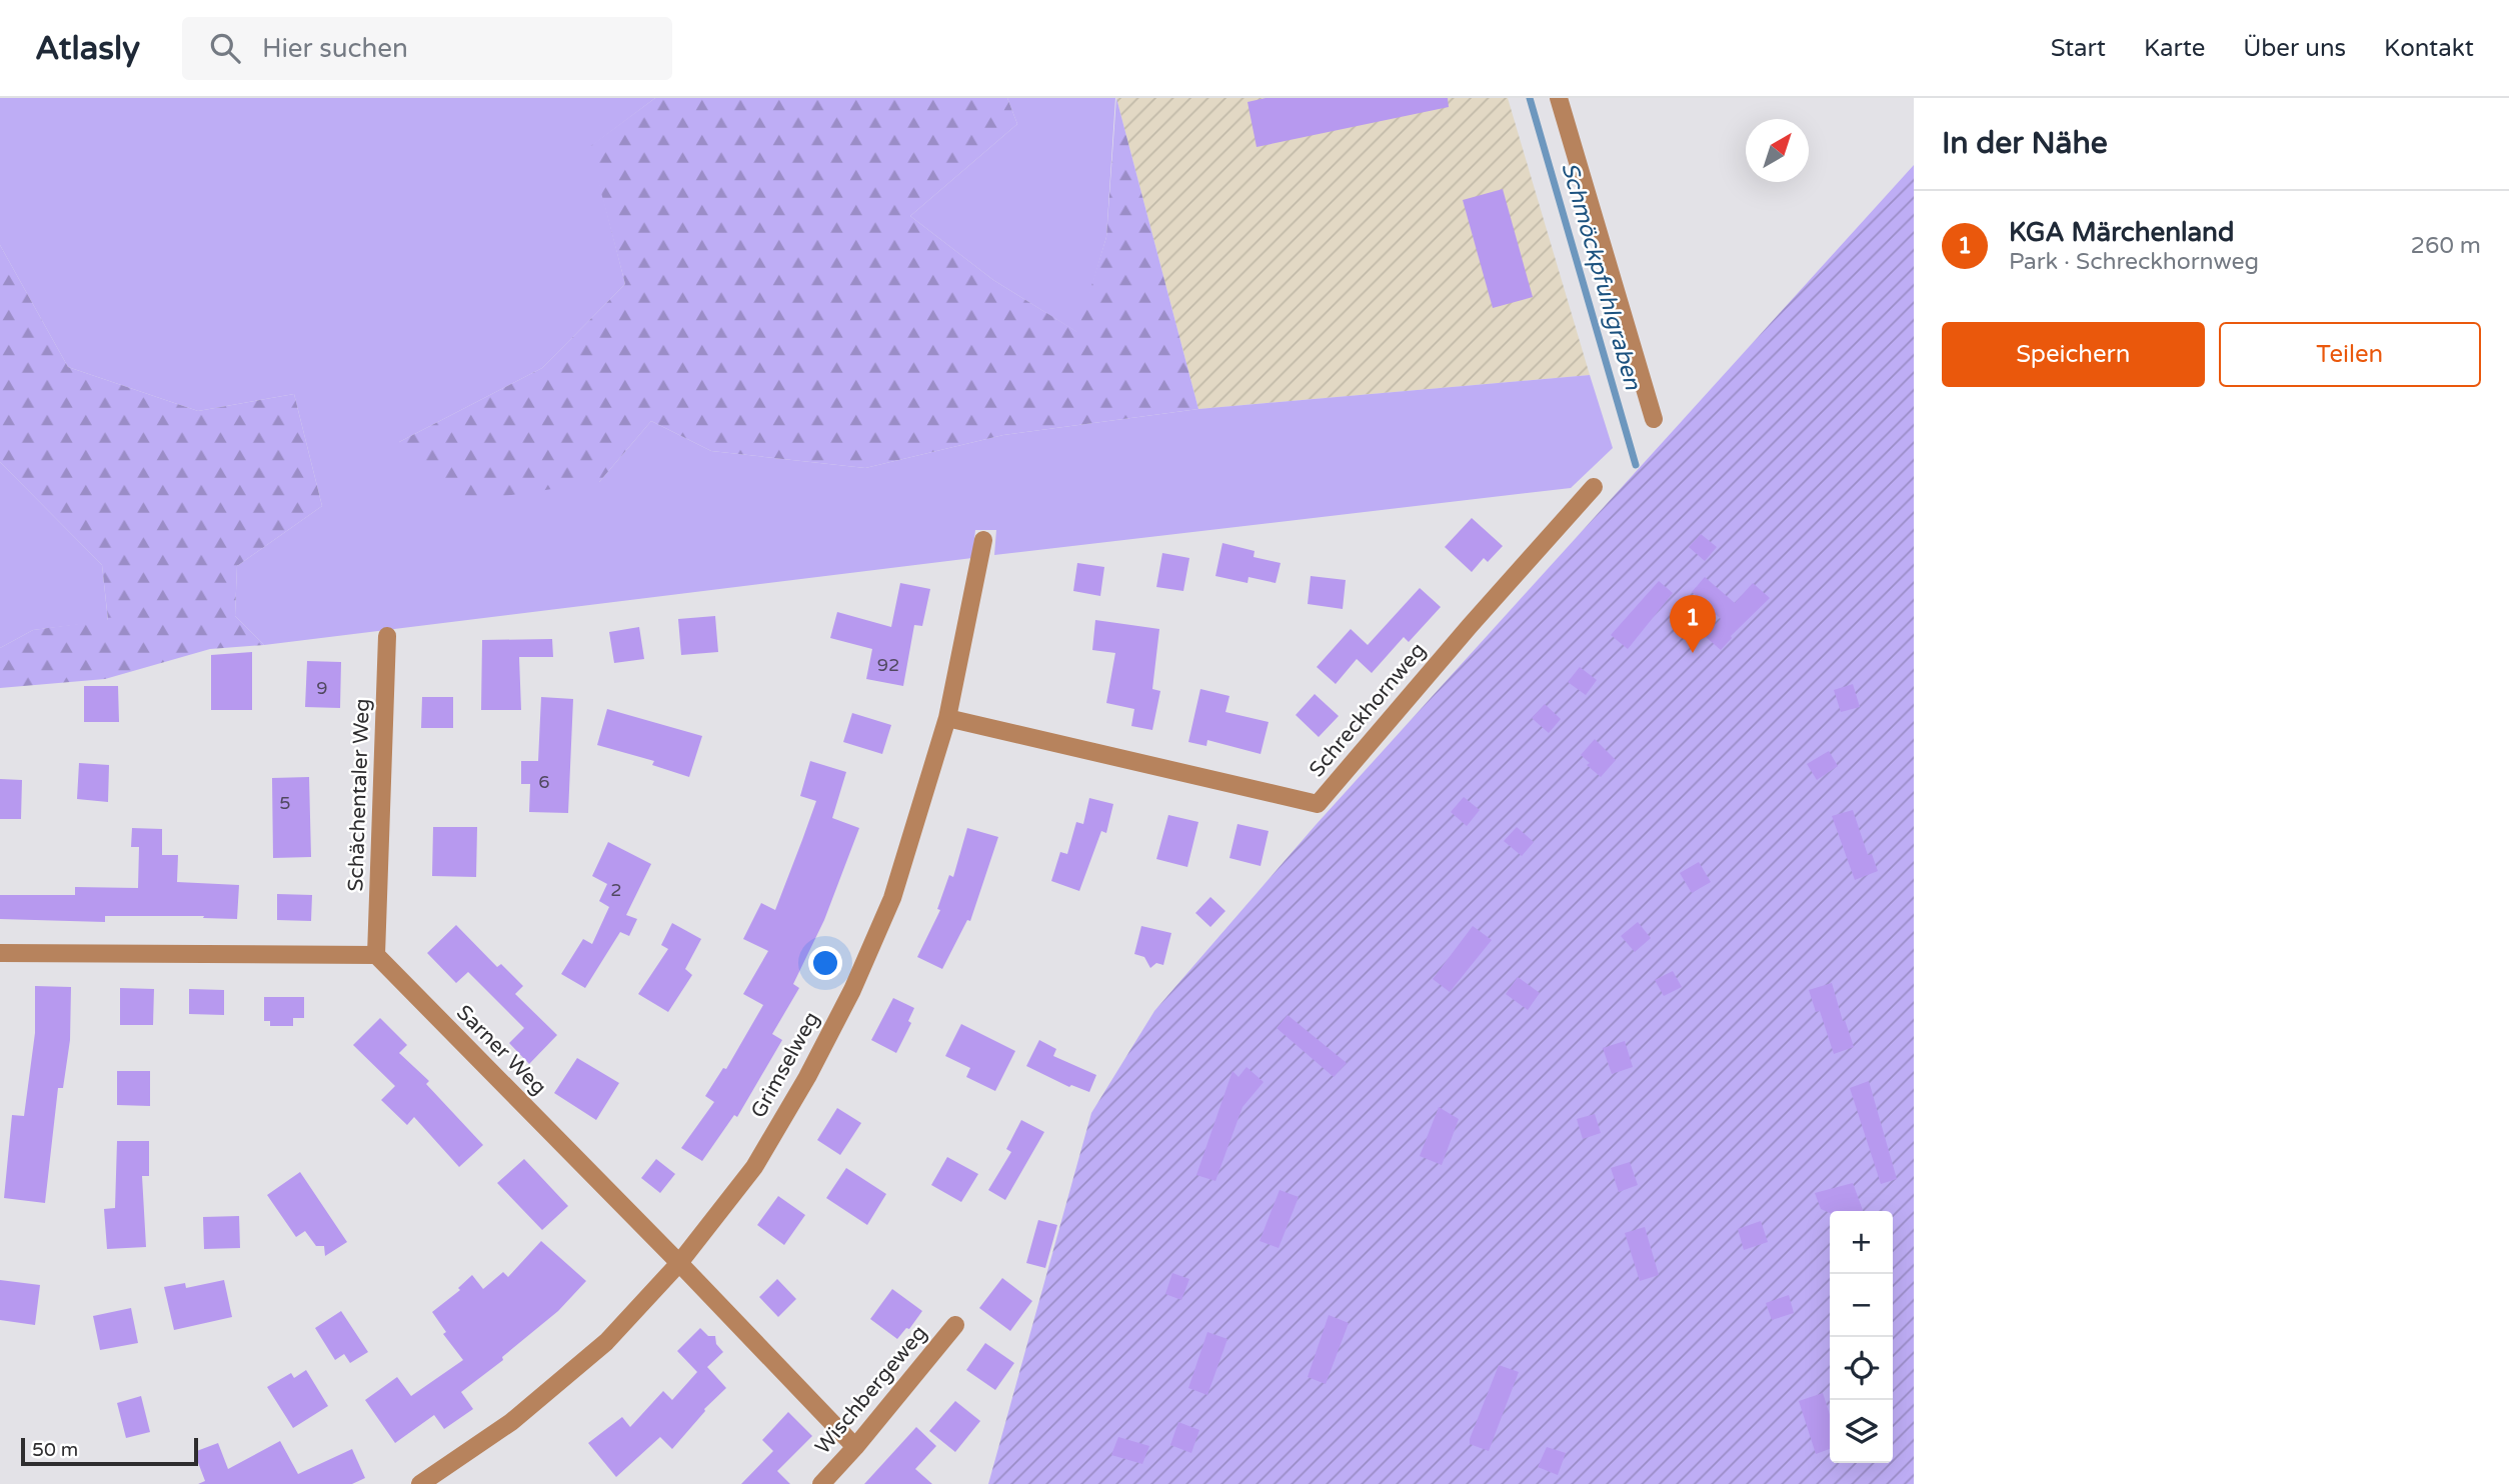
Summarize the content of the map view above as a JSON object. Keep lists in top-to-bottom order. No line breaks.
{"streets":{"street":["Schreckhornweg","Schächentaler Weg","Sarner Weg","Grimselweg","Wischbergeweg"]},"crossings":[["Schreckhornweg","Grimselweg"],["Schächentaler Weg","Sarner Weg"],["Sarner Weg","Grimselweg"],["Sarner Weg","Wischbergeweg"]],"water":["Schmöckpfuhlgraben"],"house_numbers":["92","9","6","5","2"],"scale_bar":"50 m","north":"top right","page":{"header":"Atlasly","search":"Hier suchen","nav":["Start","Karte","Über uns","Kontakt"],"heading":"In der Nähe","list":[{"mark":"1","name":"KGA Märchenland","note":"Park · Schreckhornweg","value":"260 m"}],"buttons":["Speichern","Teilen"],"pins":"1","map_buttons":["+","−"],"scale":"50 m"}}
